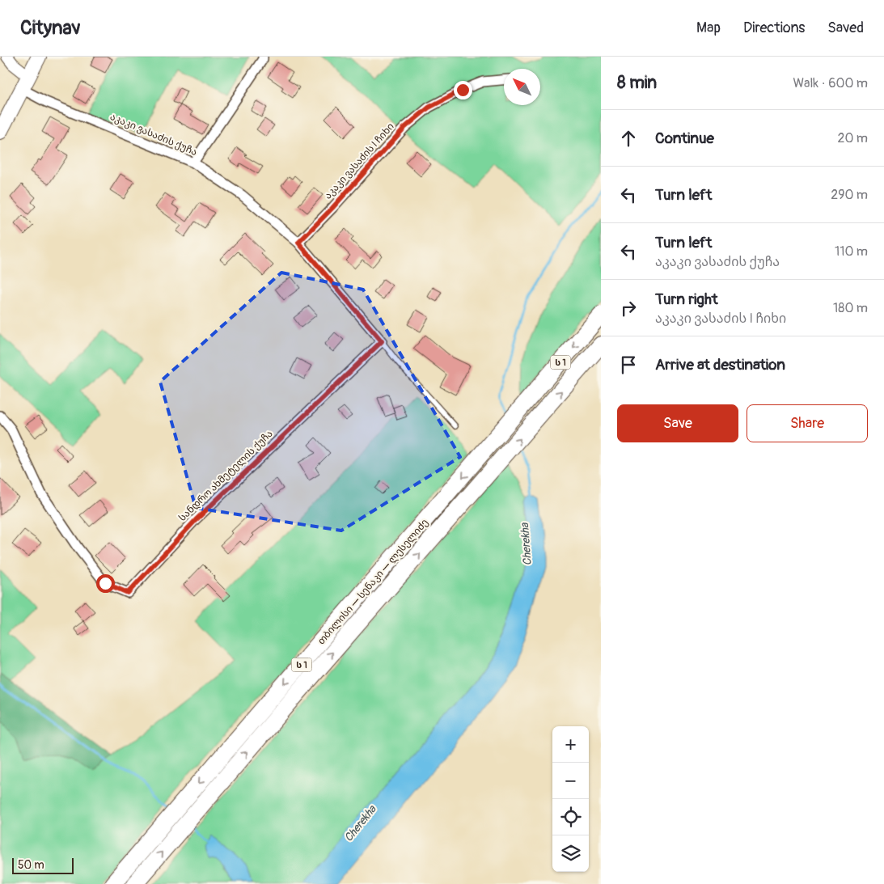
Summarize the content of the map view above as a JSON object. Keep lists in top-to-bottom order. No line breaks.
{"streets":{"highway":["ს 1","თბილისი — სენაკი — ლესელიძე"],"street":["აკაკი ვასაძის ქუჩა","აკაკი ვასაძის I ჩიხი","სანდრო ახმეტელის ქუჩა"]},"crossings":[["აკაკი ვასაძის ქუჩა","აკაკი ვასაძის I ჩიხი"],["აკაკი ვასაძის ქუჩა","სანდრო ახმეტელის ქუჩა"]],"water":["Cherekha"],"scale_bar":"50 m","north":"top left","page":{"header":"Citynav","nav":["Map","Directions","Saved"],"heading":["8 min","Walk · 600 m"],"list":[["Continue","20 m"],["Turn left","290 m"],["Turn left","აკაკი ვასაძის ქუჩა","110 m"],["Turn right","აკაკი ვასაძის I ჩიხი","180 m"],"Arrive at destination"],"buttons":["Save","Share"],"map_buttons":["+","−"],"scale":"50 m"}}
